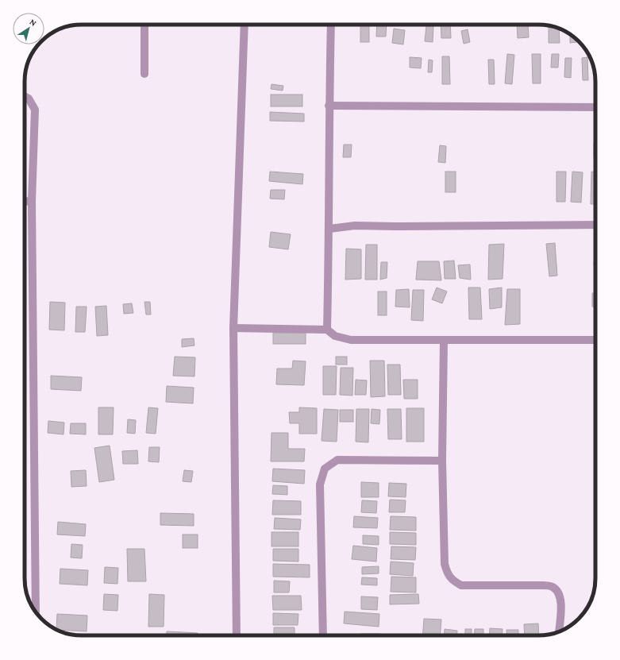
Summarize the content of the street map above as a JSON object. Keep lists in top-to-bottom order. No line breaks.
{"north":"top right"}
